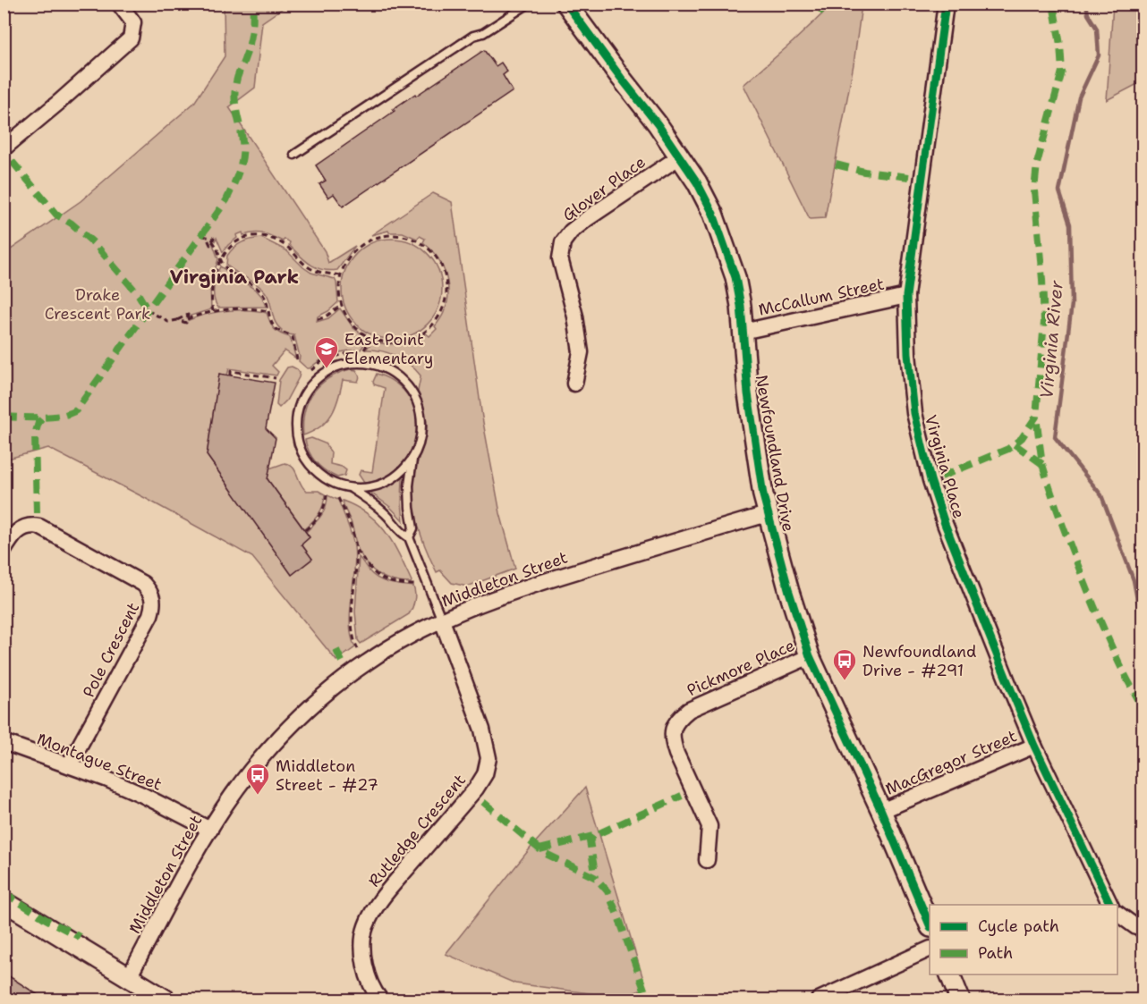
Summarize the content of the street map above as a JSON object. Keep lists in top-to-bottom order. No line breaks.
{"streets":{"street":["Glover Place","McCallum Street","Newfoundland Drive","Virginia Place","Middleton Street","Pole Crescent","Pickmore Place","Montague Street","MacGregor Street","Rutledge Crescent"]},"crossings":[["Glover Place","Newfoundland Drive"],["McCallum Street","Newfoundland Drive"],["McCallum Street","Virginia Place"],["Newfoundland Drive","Middleton Street"],["Newfoundland Drive","Pickmore Place"],["Newfoundland Drive","MacGregor Street"],["Virginia Place","MacGregor Street"],["Middleton Street","Montague Street"],["Middleton Street","Rutledge Crescent"],["Pole Crescent","Montague Street"]],"districts":["Virginia Park"],"water":["Virginia River"],"parks":["Drake Crescent Park"],"places":{"school or university":["East Point Elementary"],"bus stop":["Newfoundland Drive - #291","Middleton Street - #27"]},"legend":["Cycle path","Path"]}
